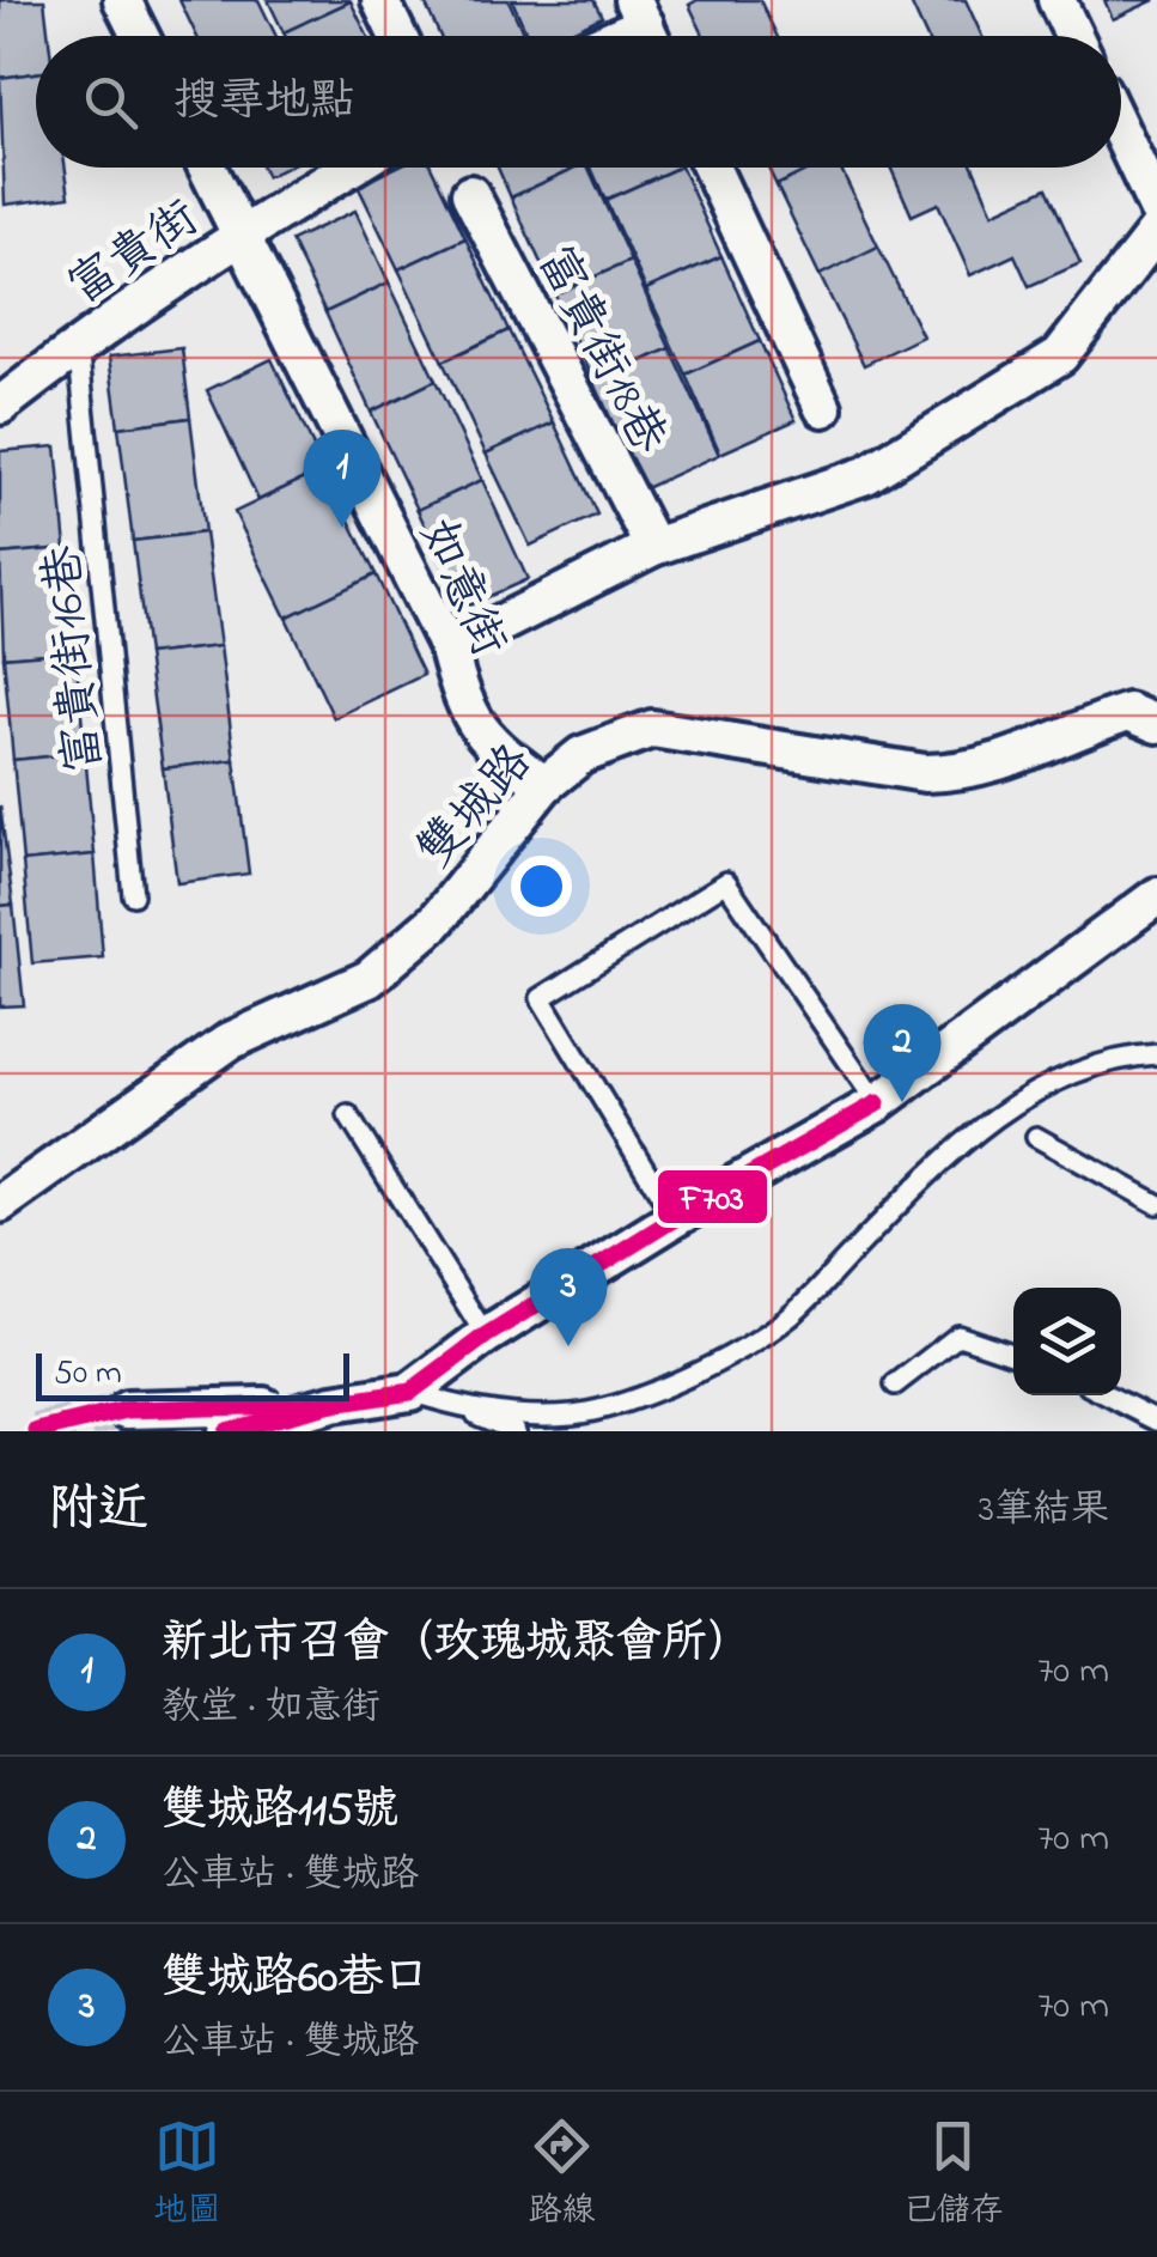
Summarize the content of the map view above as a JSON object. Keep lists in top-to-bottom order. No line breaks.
{"streets":{"street":["富貴街","富貴街18巷","如意街","雙城路"],"lane":["富貴街16巷"]},"crossings":[["富貴街","如意街"],["富貴街","富貴街16巷"],["如意街","雙城路"]],"lines":["transit line F703"],"scale_bar":"50 m","page":{"search":"搜尋地點","pins":["1","2","3"],"scale":"50 m","heading":["附近","3筆結果"],"list":[{"mark":"1","name":"新北市召會（玫瑰城聚會所）","note":"教堂 · 如意街","value":"70 m"},{"mark":"2","name":"雙城路115號","note":"公車站 · 雙城路","value":"70 m"},{"mark":"3","name":"雙城路60巷口","note":"公車站 · 雙城路","value":"70 m"}],"nav":["地圖","路線","已儲存"]}}
